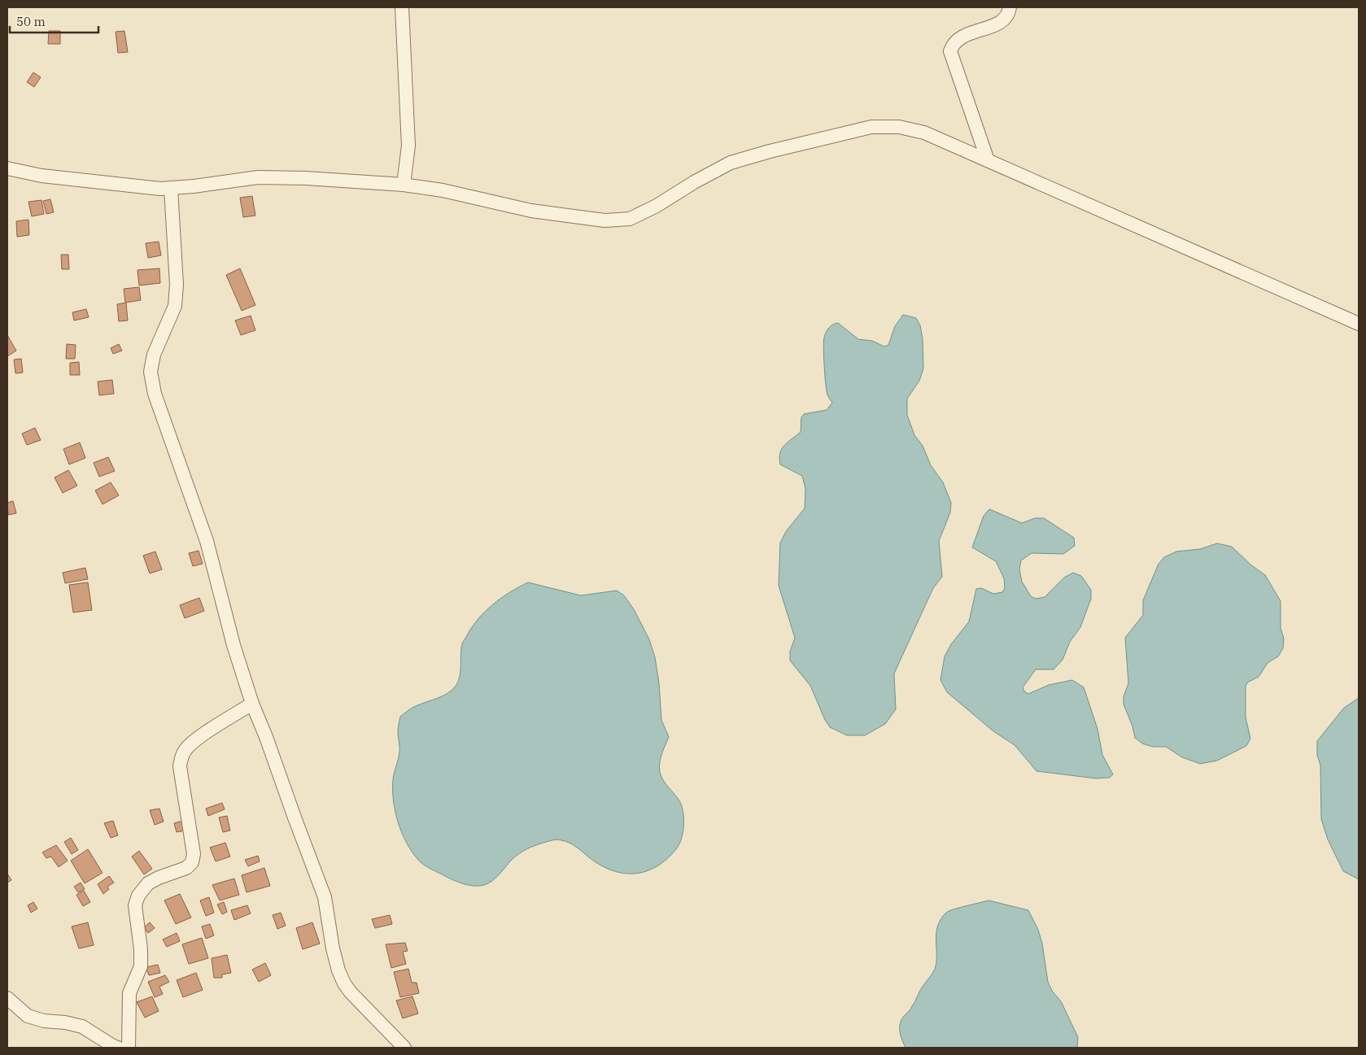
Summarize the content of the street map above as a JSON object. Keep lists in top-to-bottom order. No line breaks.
{"scale_bar":"50 m"}
